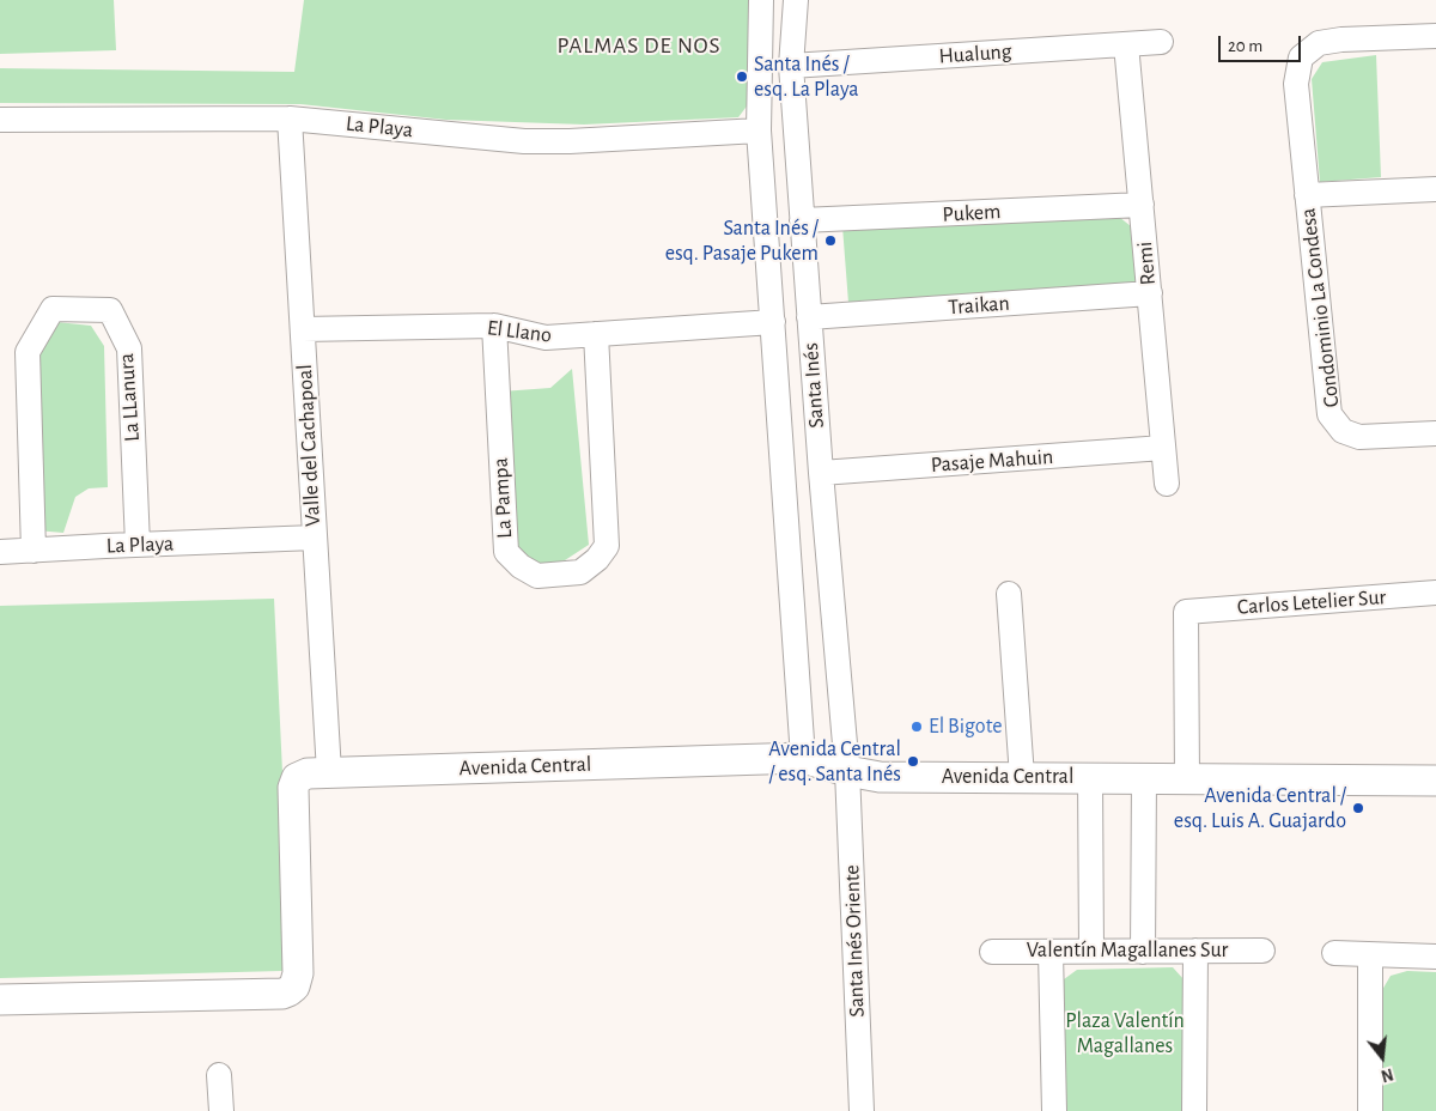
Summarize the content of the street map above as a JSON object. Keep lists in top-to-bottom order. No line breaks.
{"streets":{"street":["Hualung","La Playa","Pukem","Remi","Traikan","Condominio La Condesa","El Llano","Santa Inés","La LLanura","Valle del Cachapoal","Pasaje Mahuin","La Pampa","Carlos Letelier Sur","Avenida Central","Santa Inés Oriente","Valentín Magallanes Sur"]},"crossings":[["Hualung","Remi"],["Hualung","Santa Inés"],["La Playa","Santa Inés"],["La Playa","La LLanura"],["La Playa","Valle del Cachapoal"],["Pukem","Remi"],["Pukem","Santa Inés"],["Remi","Traikan"],["Remi","Pasaje Mahuin"],["Traikan","Santa Inés"],["El Llano","Santa Inés"],["El Llano","Valle del Cachapoal"],["El Llano","La Pampa"],["Santa Inés","Pasaje Mahuin"],["Santa Inés","Avenida Central"],["Santa Inés","Santa Inés Oriente"],["Valle del Cachapoal","Avenida Central"],["Carlos Letelier Sur","Avenida Central"],["Avenida Central","Santa Inés Oriente"]],"districts":["PALMAS DE NOS"],"parks":["Plaza Valentín Magallanes"],"places":["Santa Inés / esq. La Playa","Santa Inés / esq. Pasaje Pukem","El Bigote","Avenida Central / esq. Santa Inés","Avenida Central / esq. Luis A. Guajardo"],"scale_bar":"20 m","north":"bottom"}
